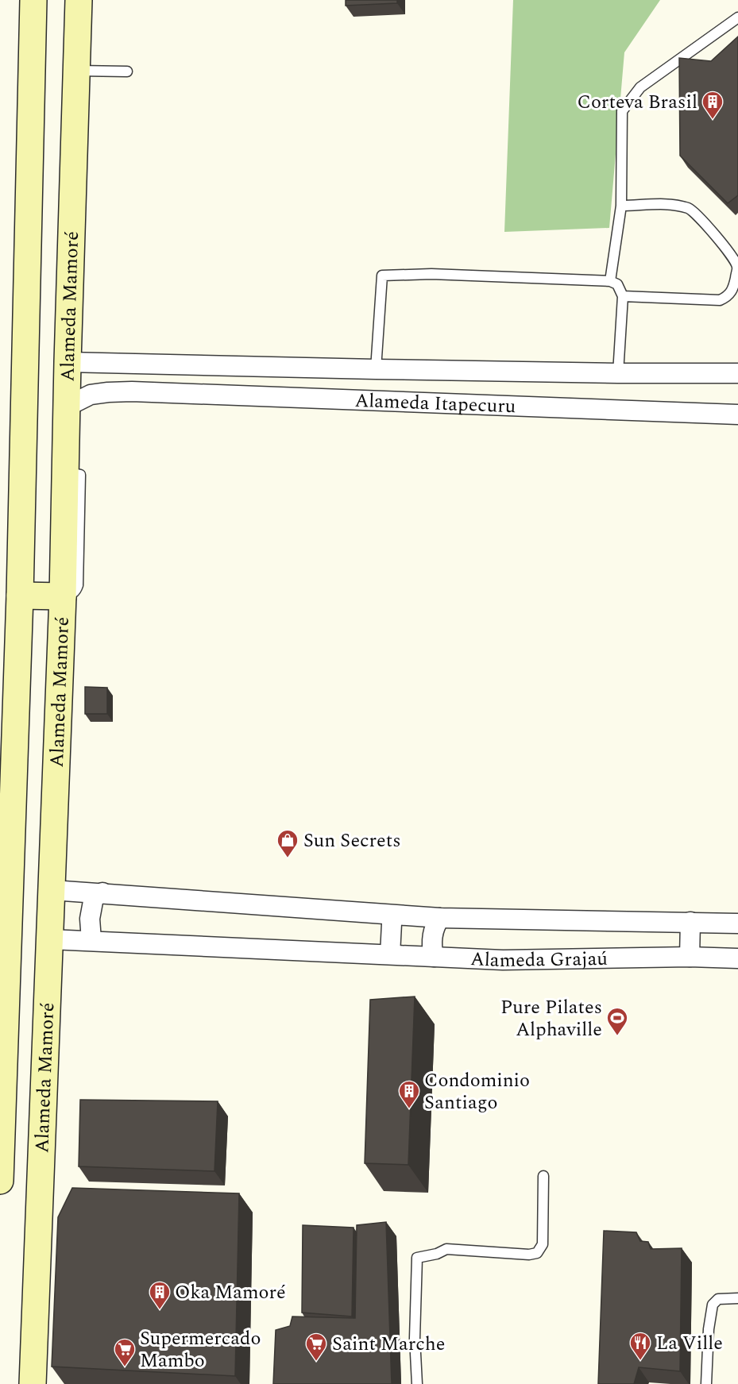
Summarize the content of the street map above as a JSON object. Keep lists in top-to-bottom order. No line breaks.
{"streets":{"main road":["Alameda Mamoré"],"street":["Alameda Itapecuru","Alameda Grajaú"]},"crossings":[["Alameda Mamoré","Alameda Itapecuru"],["Alameda Mamoré","Alameda Grajaú"]],"places":{"building":["Corteva Brasil","Condominio Santiago","Oka Mamoré"],"shop":["Sun Secrets"],"sports":["Pure Pilates Alphaville"],"restaurant":["La Ville"],"supermarket":["Saint Marche","Supermercado Mambo"]}}
